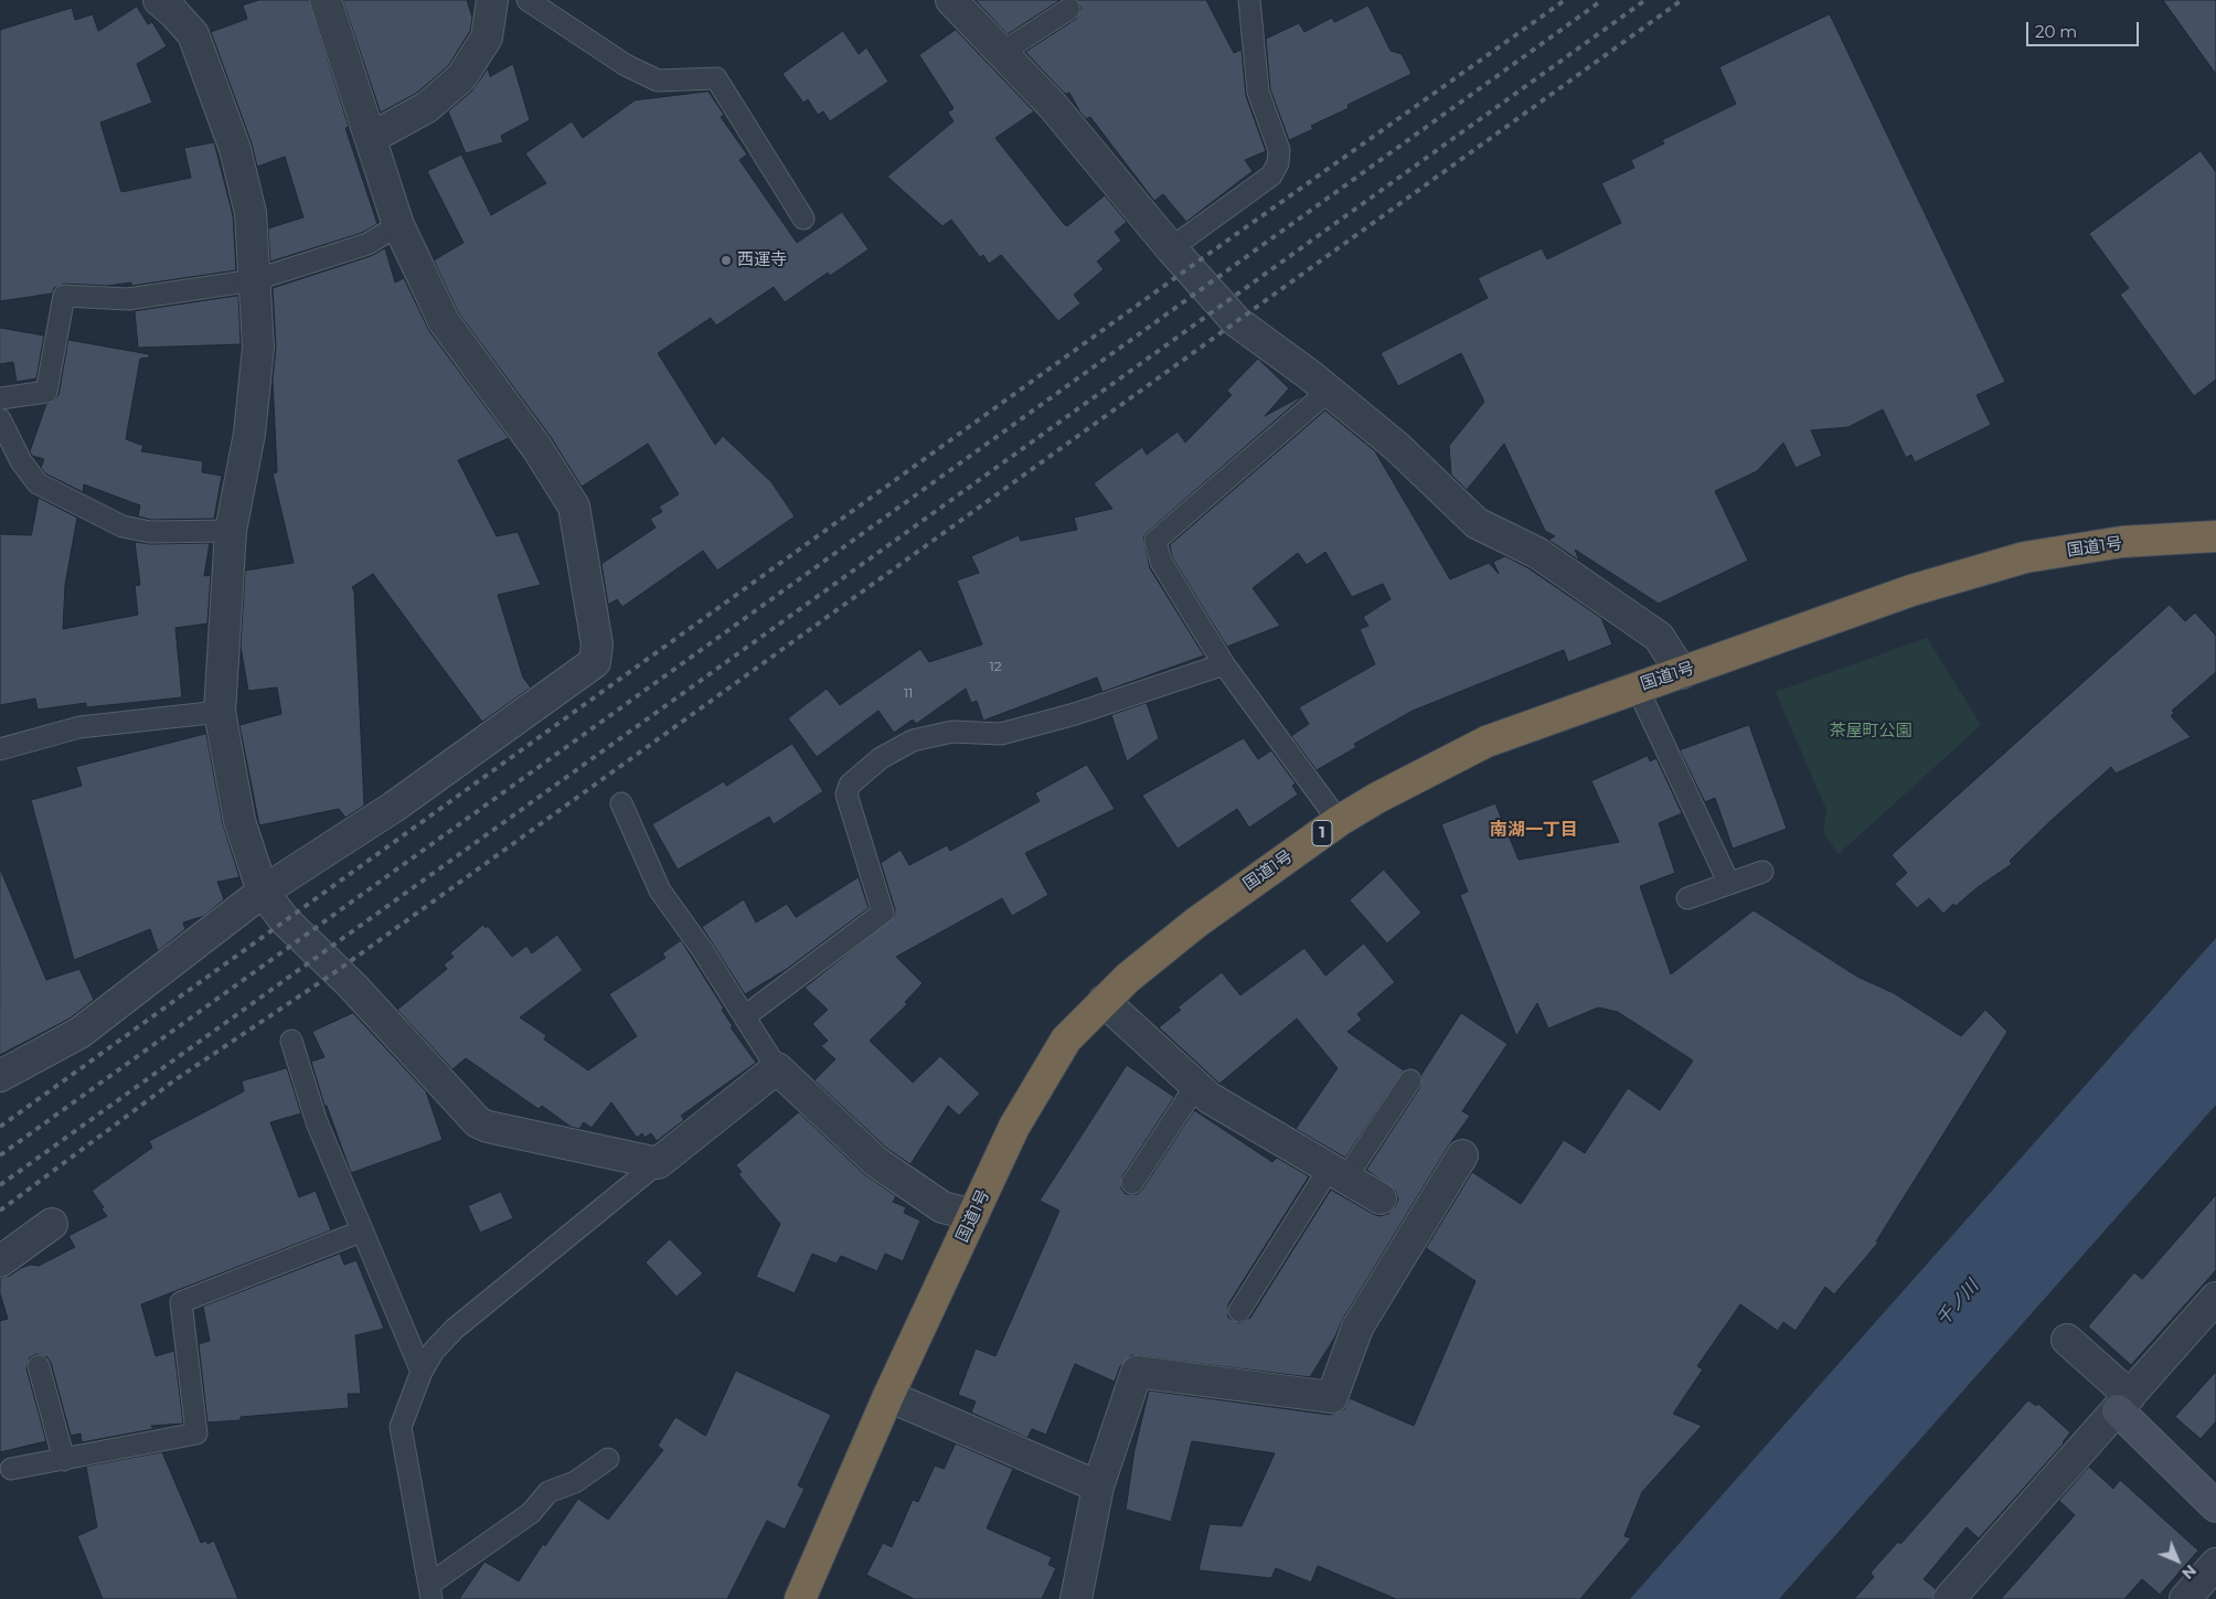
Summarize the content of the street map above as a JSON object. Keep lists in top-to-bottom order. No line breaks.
{"streets":{"highway":["国道1号","1"]},"districts":["南湖一丁目"],"water":["千ノ川"],"parks":["茶屋町公園"],"places":["西運寺"],"house_numbers":["12","11"],"scale_bar":"20 m","north":"bottom right"}
